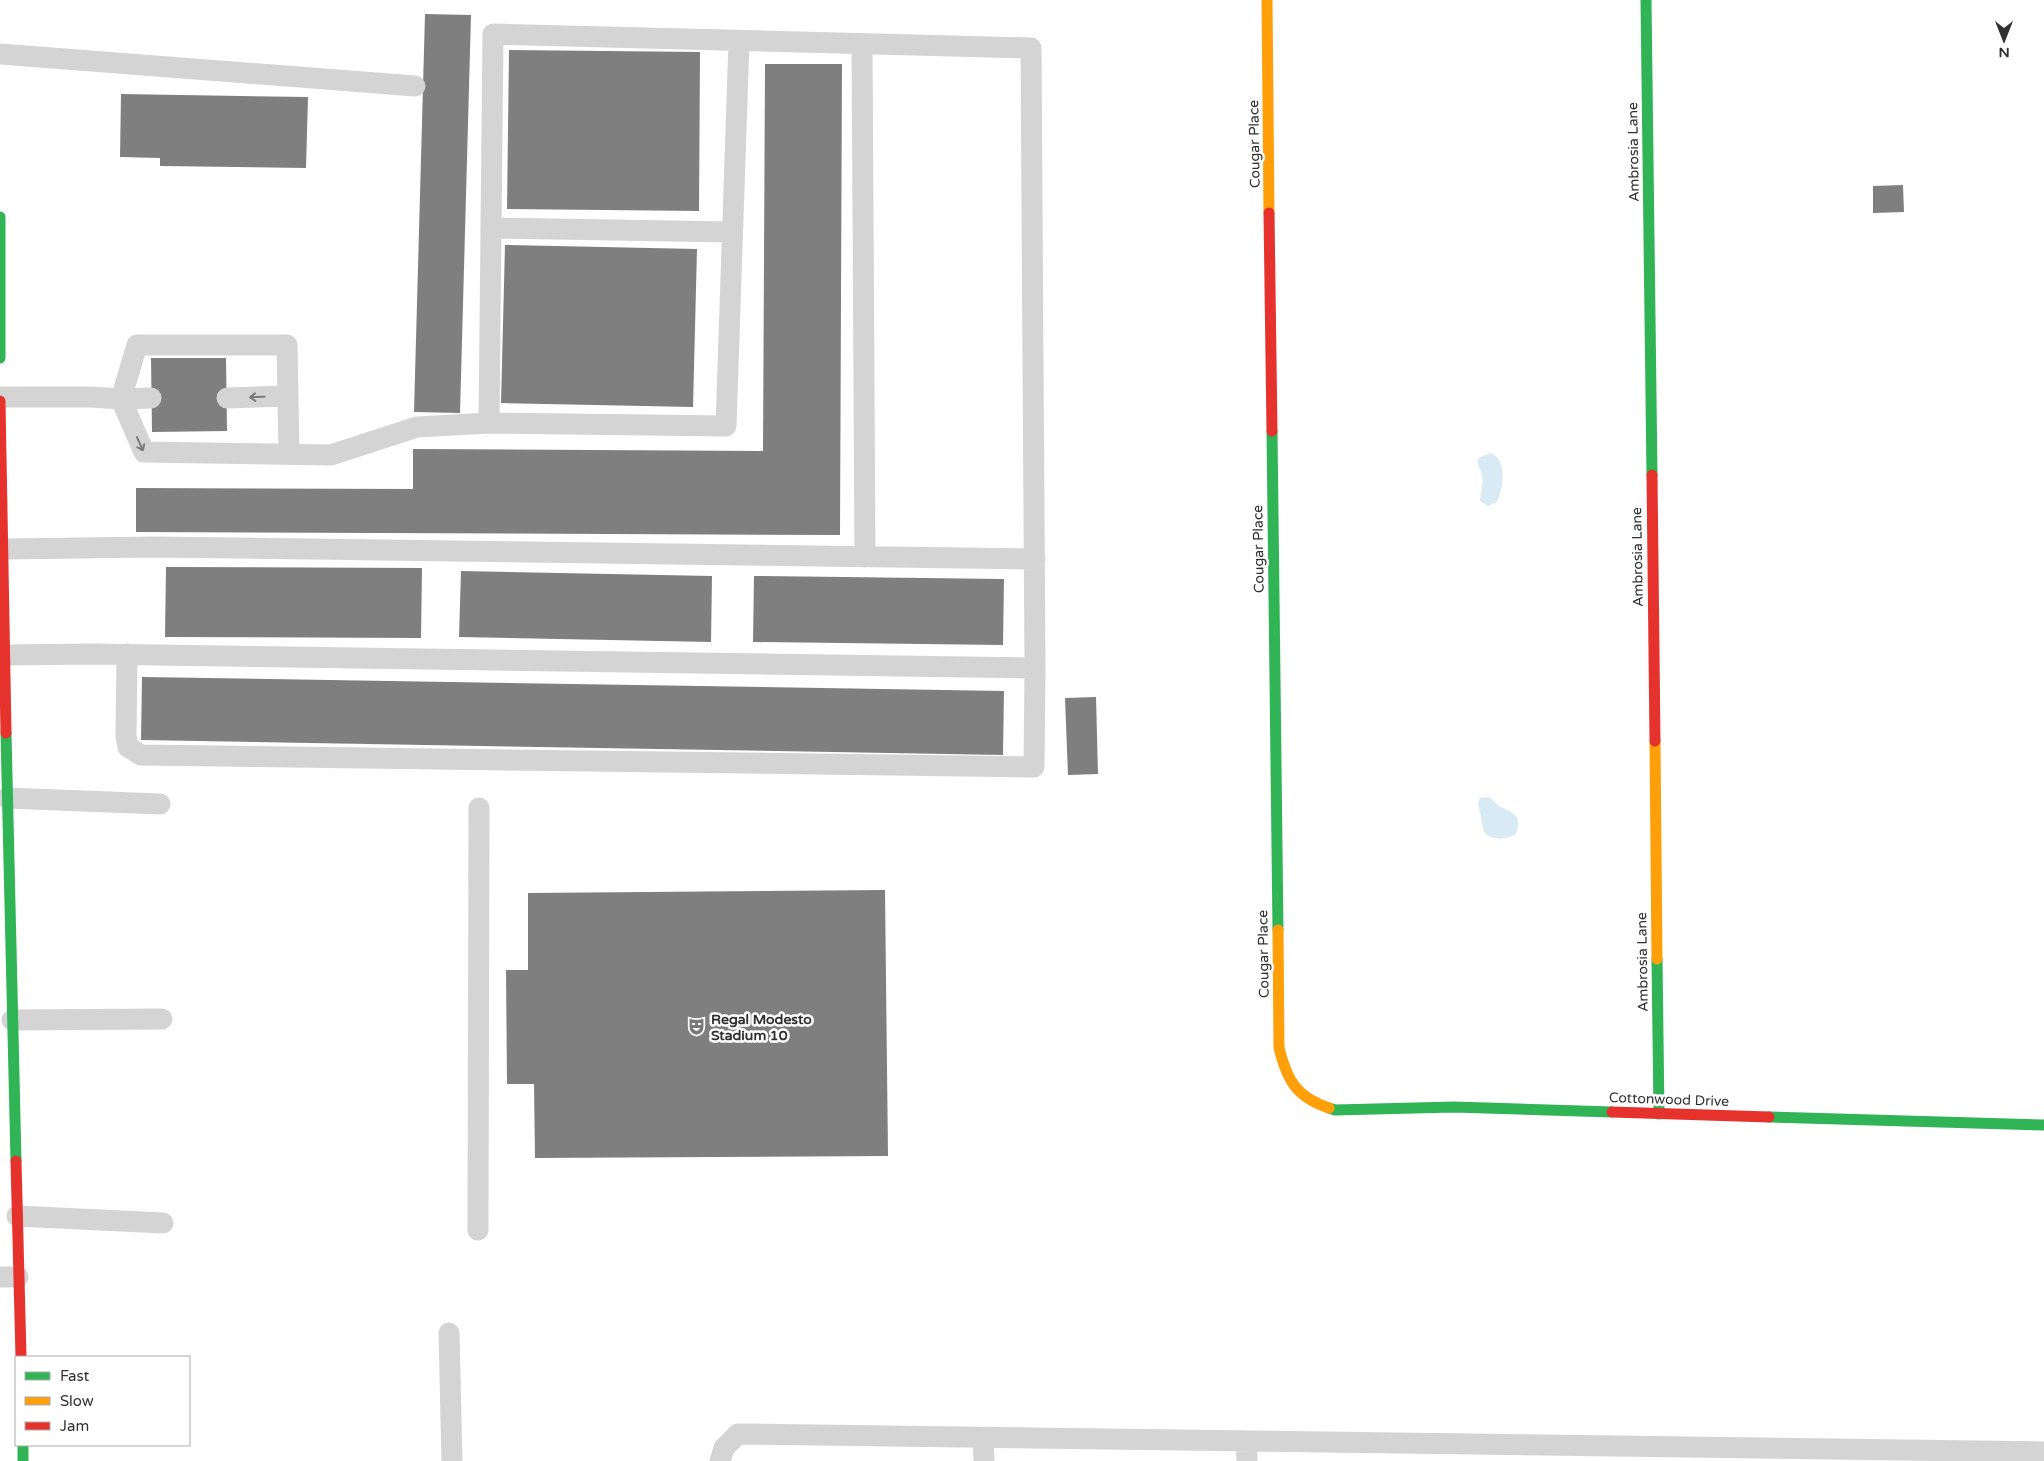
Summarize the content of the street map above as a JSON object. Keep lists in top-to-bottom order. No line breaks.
{"streets":{"street":["Cougar Place","Ambrosia Lane","Cottonwood Drive"]},"crossings":[["Cougar Place","Cottonwood Drive"],["Ambrosia Lane","Cottonwood Drive"]],"places":{"theatre":["Regal Modesto Stadium 10"]},"legend":["Fast","Slow","Jam"],"north":"bottom"}
